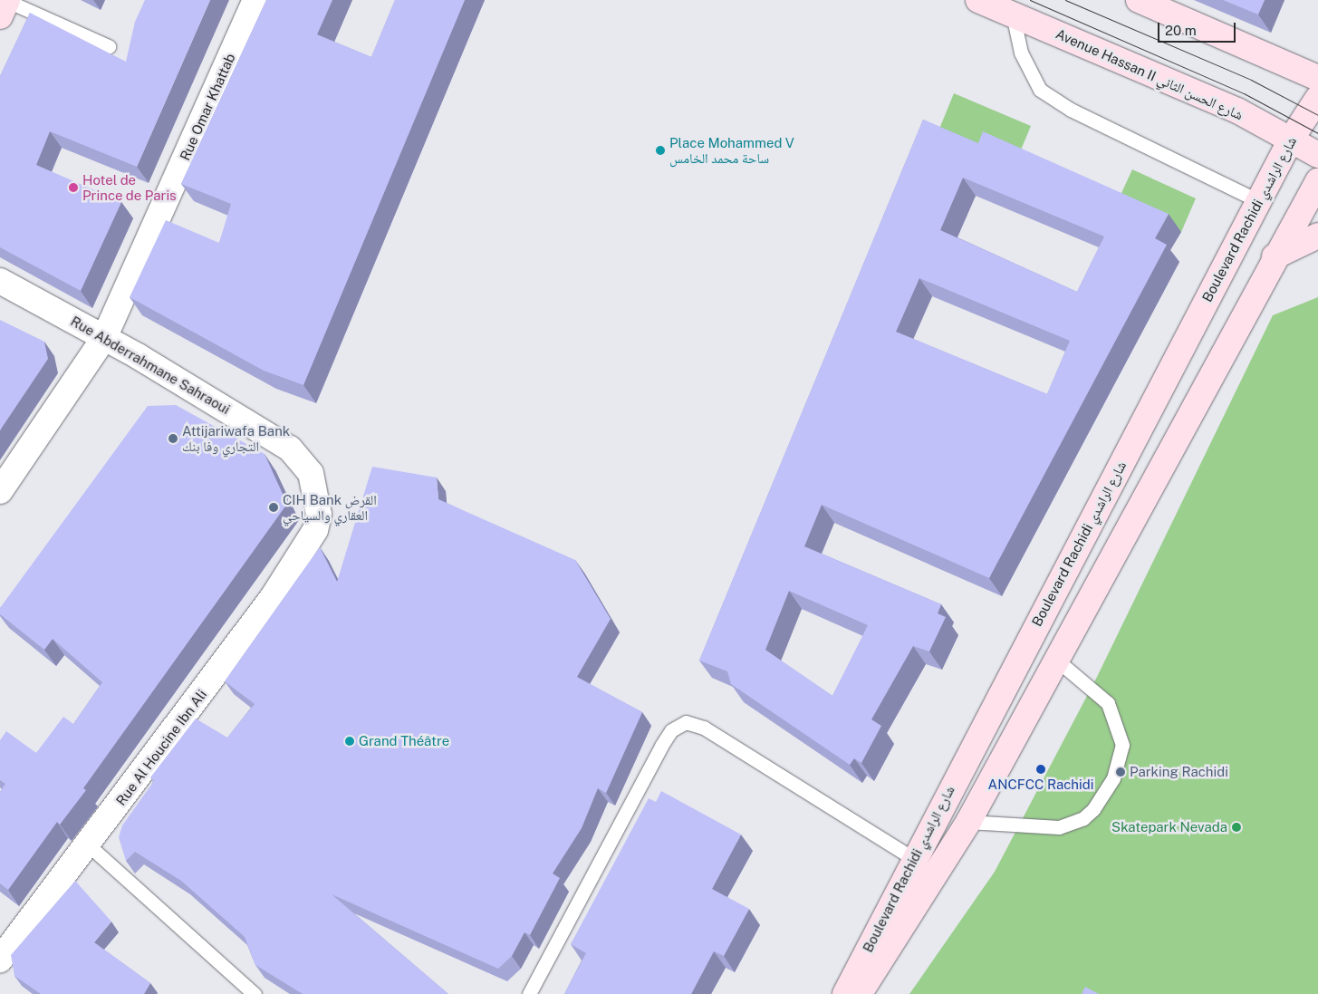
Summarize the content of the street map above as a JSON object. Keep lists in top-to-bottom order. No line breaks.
{"streets":{"street":["Avenue Hassan II شارع الحسن الثاني","Rue Omar Khattab","Boulevard Rachidi شارع الراشدي","Rue Abderrahmane Sahraoui","Rue Al Houcine Ibn Ali"]},"crossings":[["Avenue Hassan II شارع الحسن الثاني","Boulevard Rachidi شارع الراشدي"],["Rue Omar Khattab","Rue Abderrahmane Sahraoui"],["Rue Abderrahmane Sahraoui","Rue Al Houcine Ibn Ali"]],"places":["Place Mohammed V ساحة محمد الخامس","Hotel de Prince de Paris","Attijariwafa Bank التجاري وفا بنك","CIH Bank القرض العقاري والسياحي","Grand Théâtre","ANCFCC Rachidi","Parking Rachidi","Skatepark Nevada"],"scale_bar":"20 m"}
